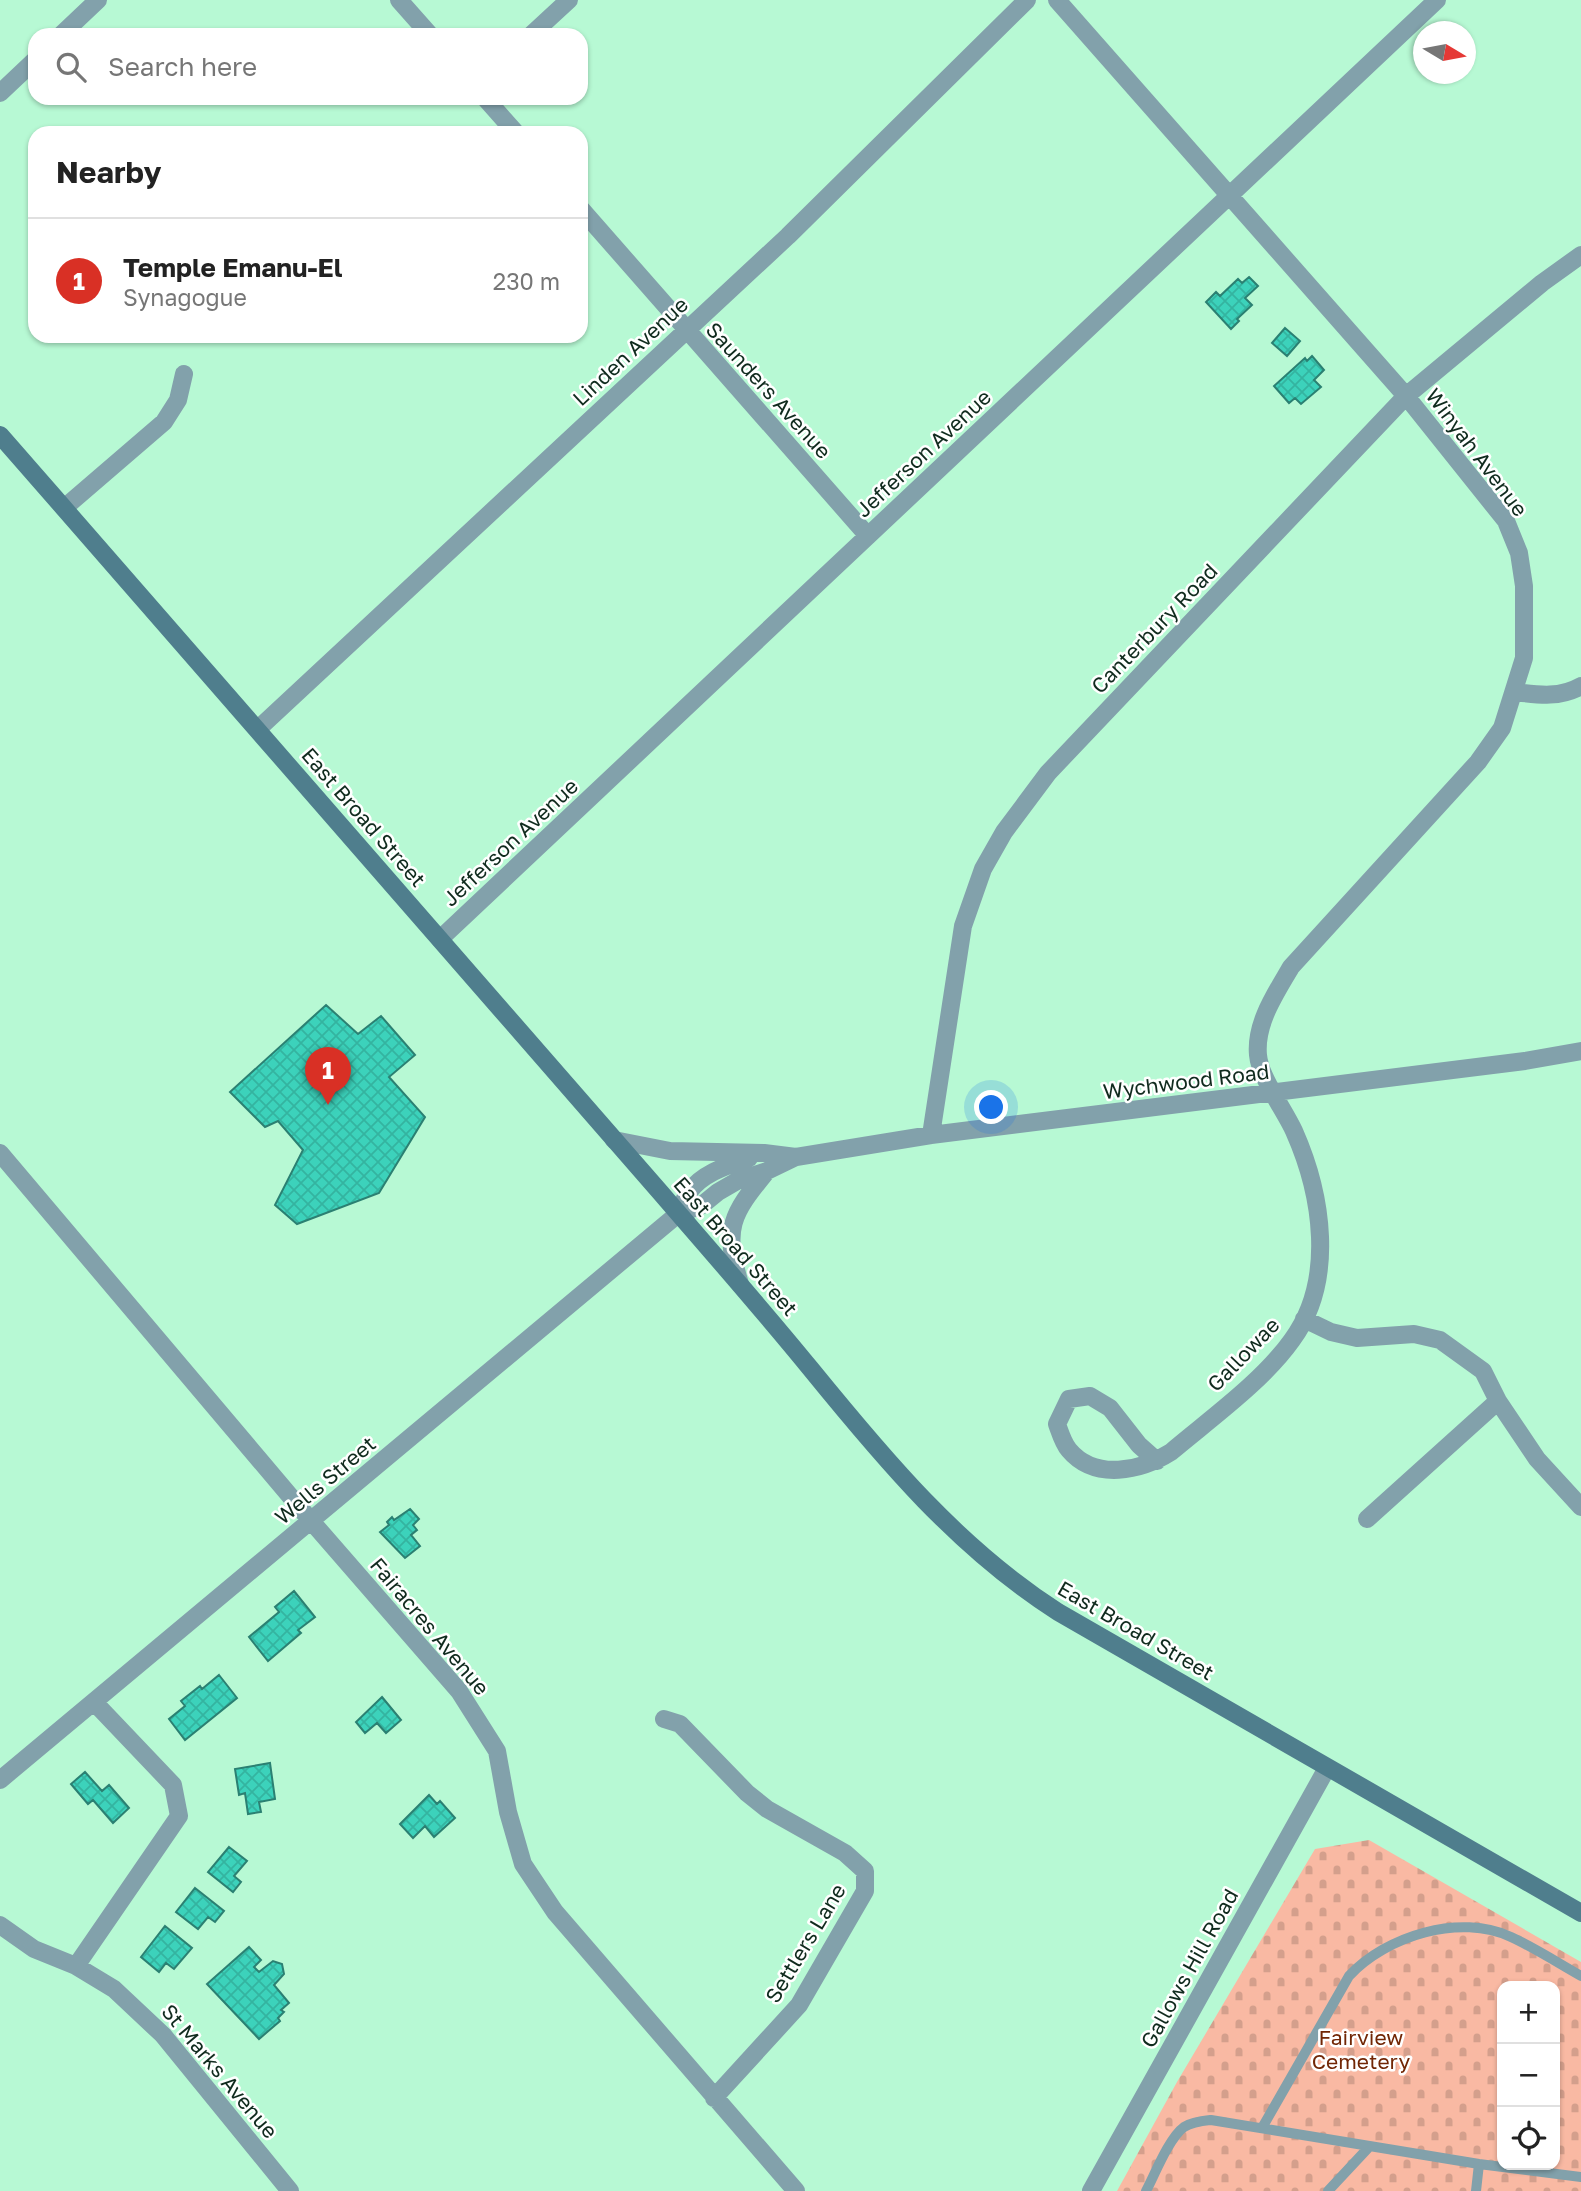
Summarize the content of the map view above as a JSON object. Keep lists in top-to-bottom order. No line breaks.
{"streets":{"street":["Linden Avenue","Saunders Avenue","Winyah Avenue","Jefferson Avenue","Canterbury Road","East Broad Street","Wychwood Road","Gallowae","Wells Street","Fairacres Avenue","Settlers Lane","Gallows Hill Road","St Marks Avenue"]},"crossings":[["Linden Avenue","Saunders Avenue"],["Linden Avenue","East Broad Street"],["Saunders Avenue","Jefferson Avenue"],["Winyah Avenue","Jefferson Avenue"],["Winyah Avenue","Canterbury Road"],["Winyah Avenue","Wychwood Road"],["Winyah Avenue","Gallowae"],["Jefferson Avenue","East Broad Street"],["Canterbury Road","Wychwood Road"],["East Broad Street","Wychwood Road"],["East Broad Street","Wells Street"],["East Broad Street","Gallows Hill Road"],["Wychwood Road","Gallowae"],["Wychwood Road","Wells Street"],["Wells Street","Fairacres Avenue"],["Fairacres Avenue","Settlers Lane"]],"parks":["Fairview Cemetery"],"north":"right","page":{"search":"Search here","heading":"Nearby","list":[{"mark":"1","name":"Temple Emanu-El","note":"Synagogue","value":"230 m"}],"pins":"1","map_buttons":["+","−"]}}
